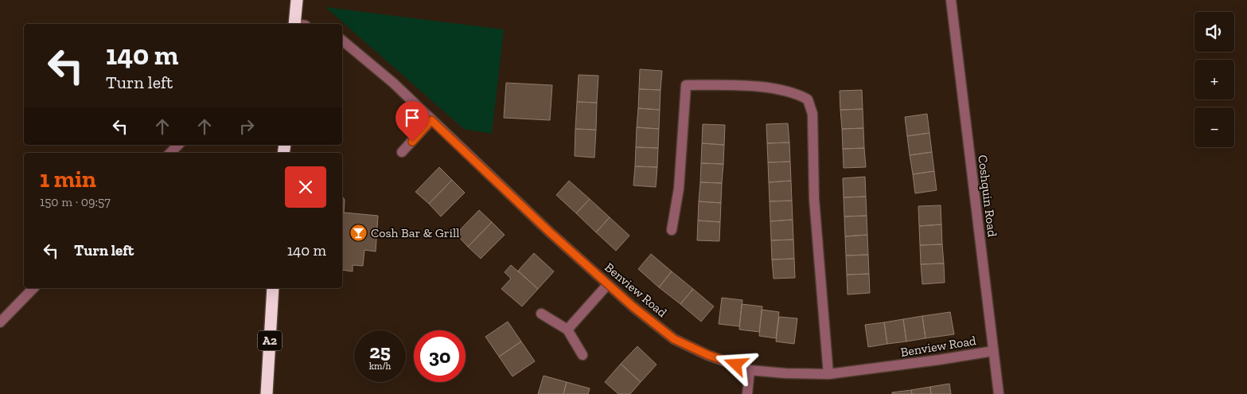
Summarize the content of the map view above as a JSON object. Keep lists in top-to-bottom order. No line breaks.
{"streets":{"highway":["A2"],"street":["Coshquin Road","Benview Road"]},"crossings":[["Coshquin Road","Benview Road"]],"places":{"bar":["Cosh Bar & Grill"]},"page":{"map_buttons":["+","−"],"turn":["140 m","Turn left"],"heading":["1 min","150 m · 09:57"],"list":[{"name":"Turn left","value":"140 m"}],"speed":"25 km/h","limit":"30"}}
